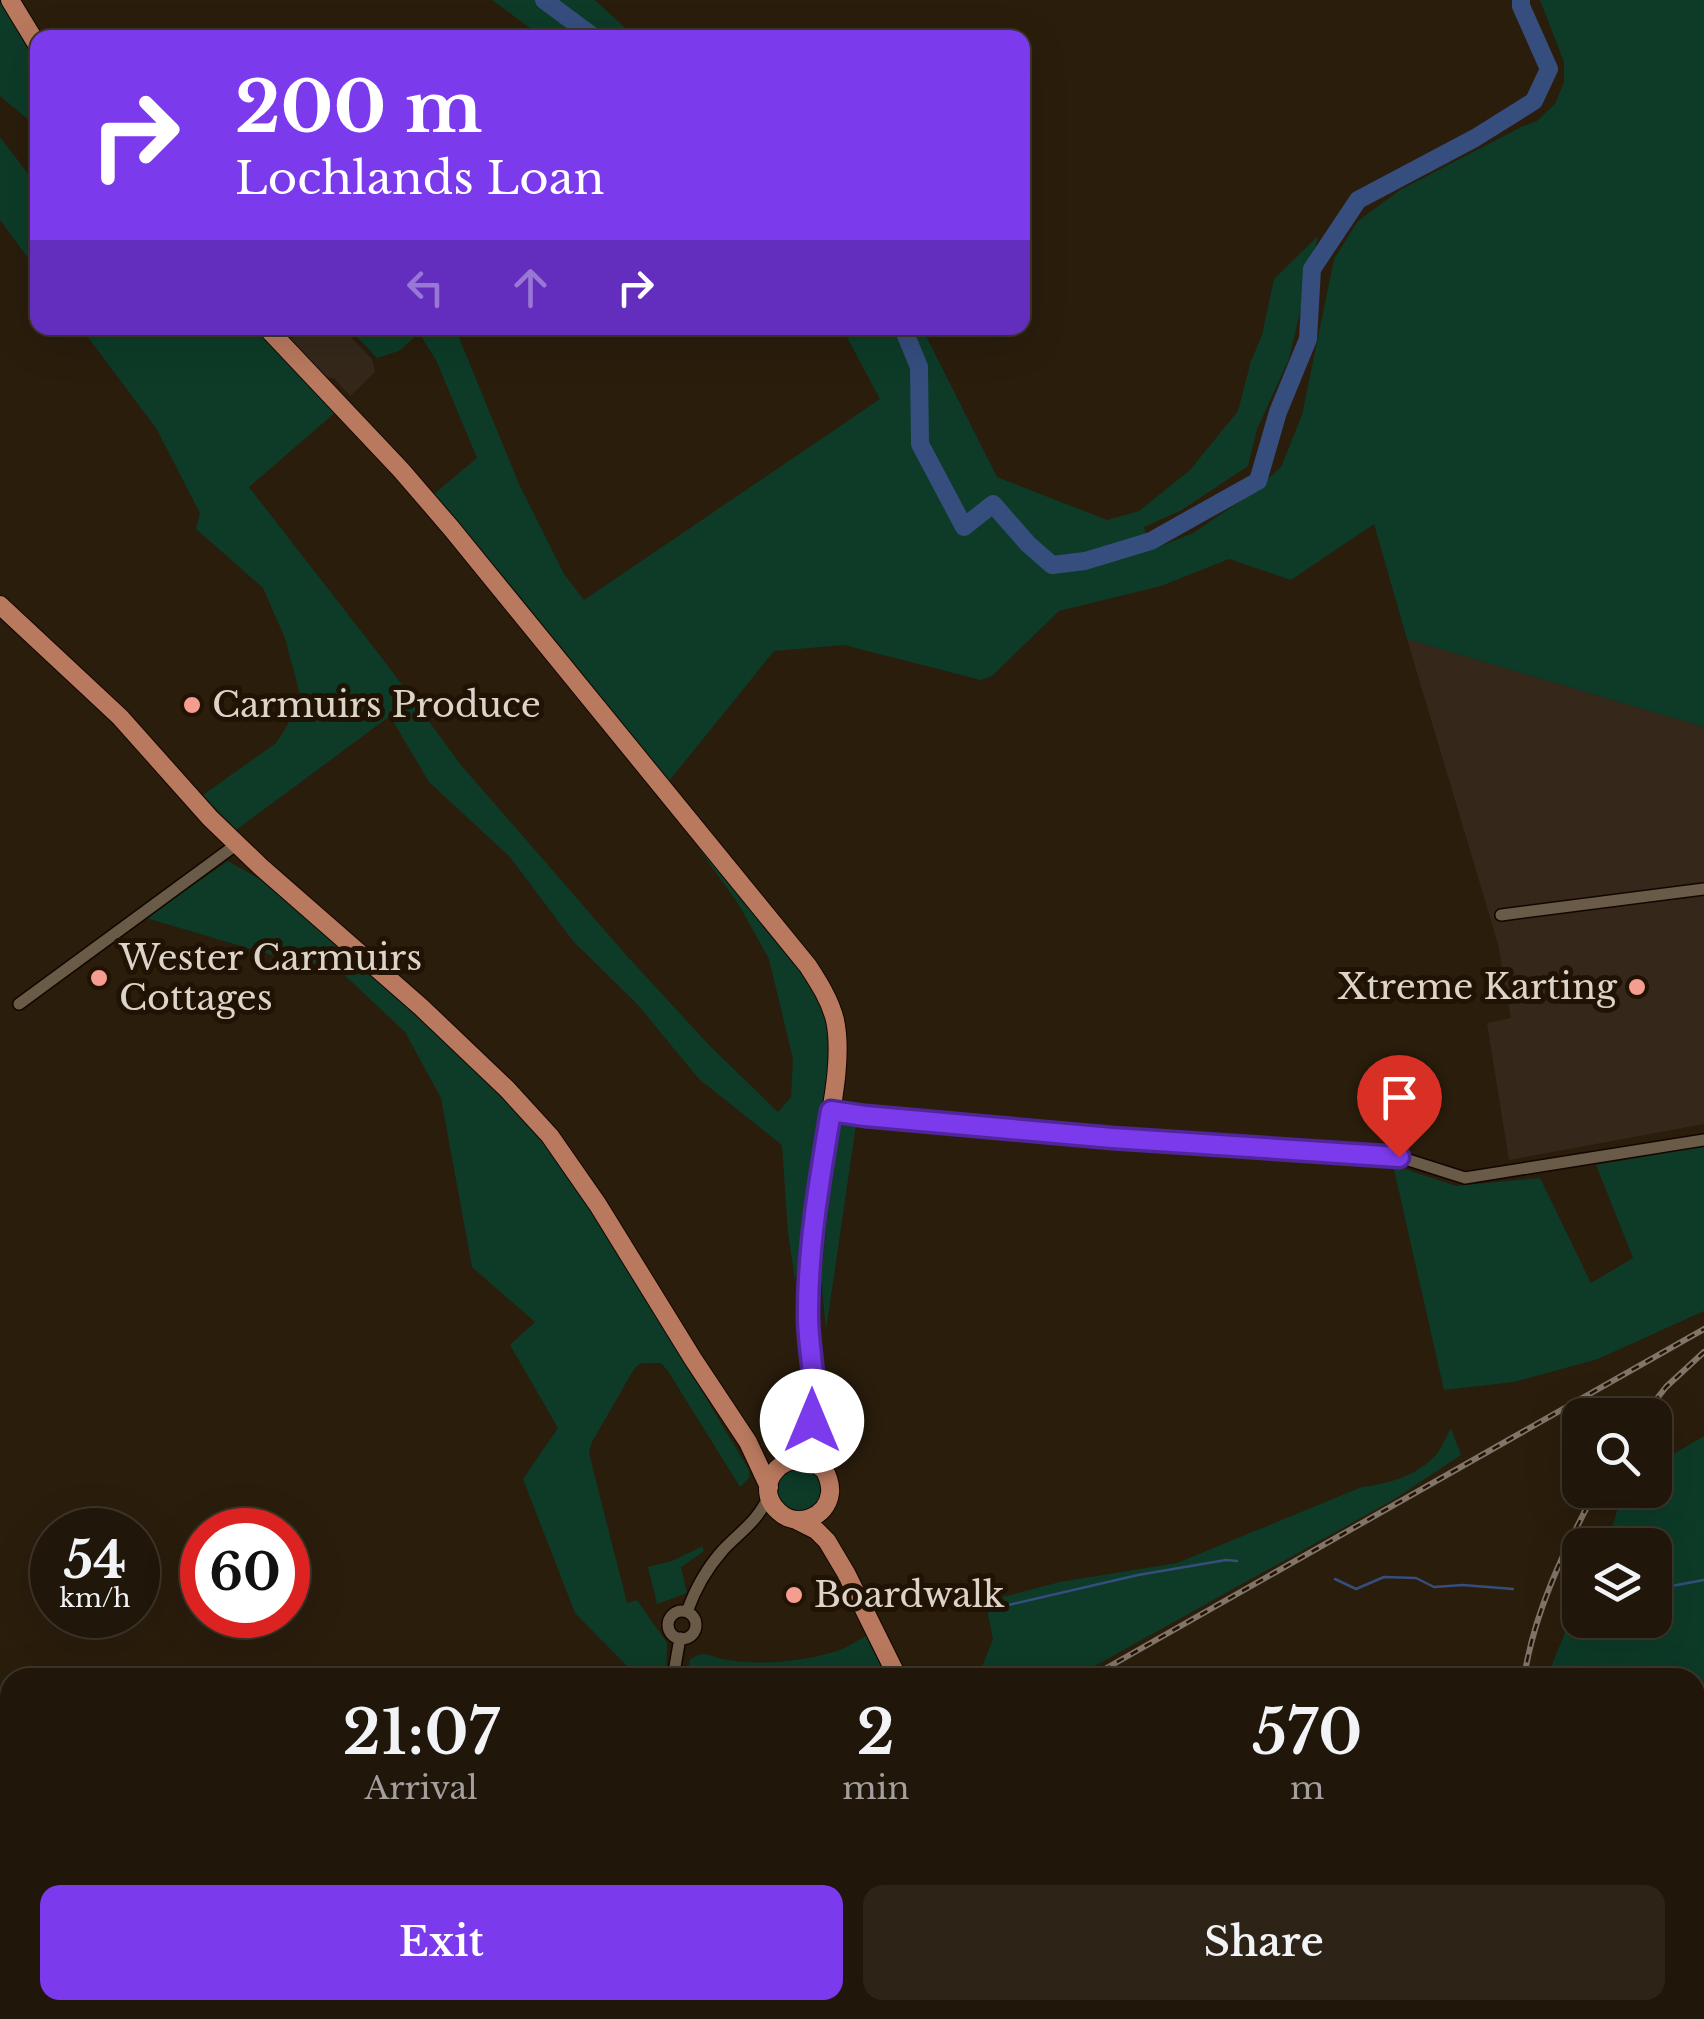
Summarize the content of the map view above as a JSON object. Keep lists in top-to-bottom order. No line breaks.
{"places":["Carmuirs Produce","Wester Carmuirs Cottages","Xtreme Karting","Boardwalk"],"page":{"turn":["200 m","Lochlands Loan"],"speed":"54 km/h","limit":"60","eta":["21:07","Arrival","2","min","570","m"],"buttons":["Exit","Share"]}}
